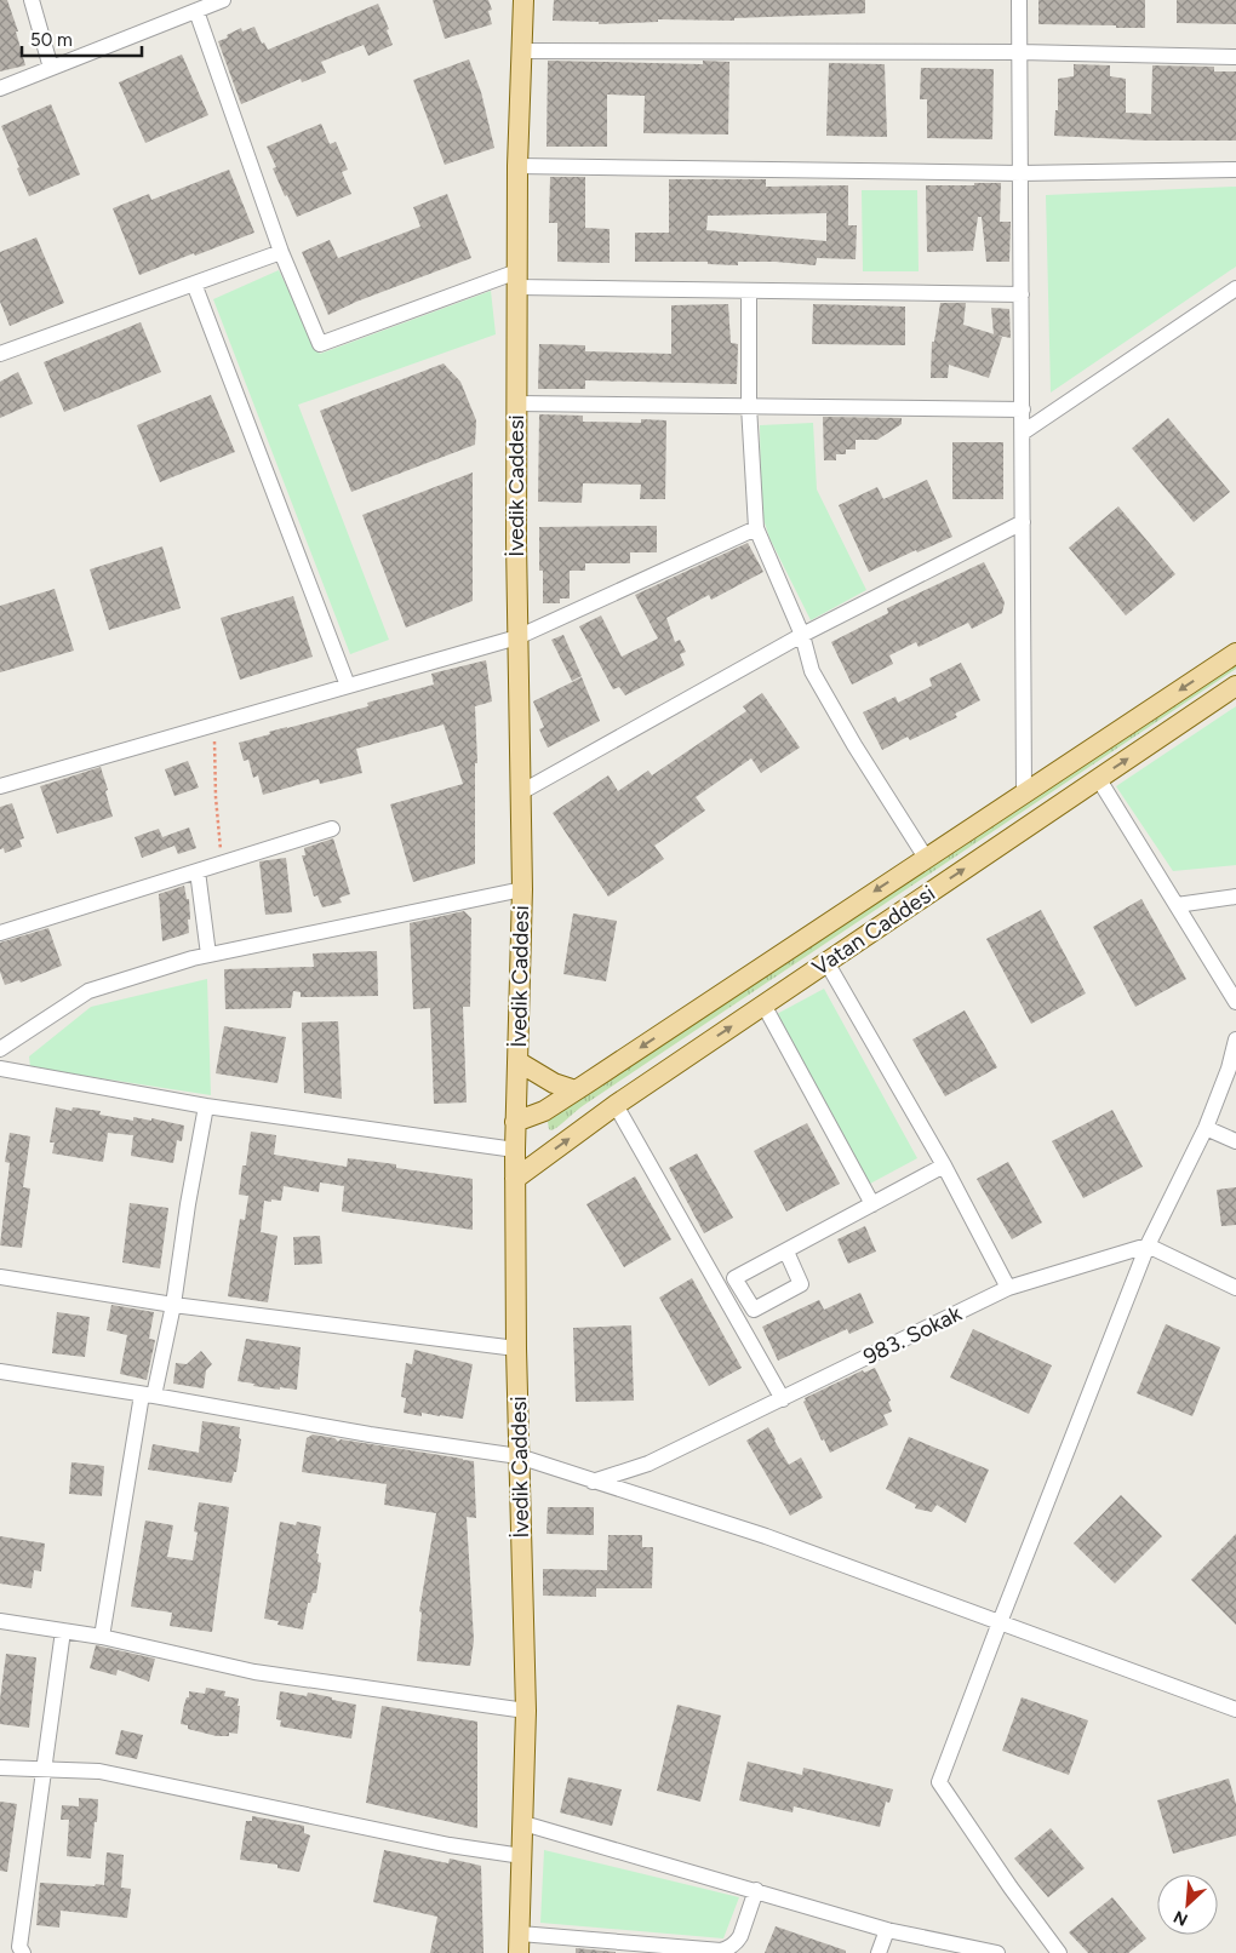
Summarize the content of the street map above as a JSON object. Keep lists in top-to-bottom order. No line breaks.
{"streets":{"main road":["İvedik Caddesi","Vatan Caddesi"],"street":["983. Sokak"]},"crossings":[["İvedik Caddesi","Vatan Caddesi"]],"scale_bar":"50 m","north":"bottom left"}
